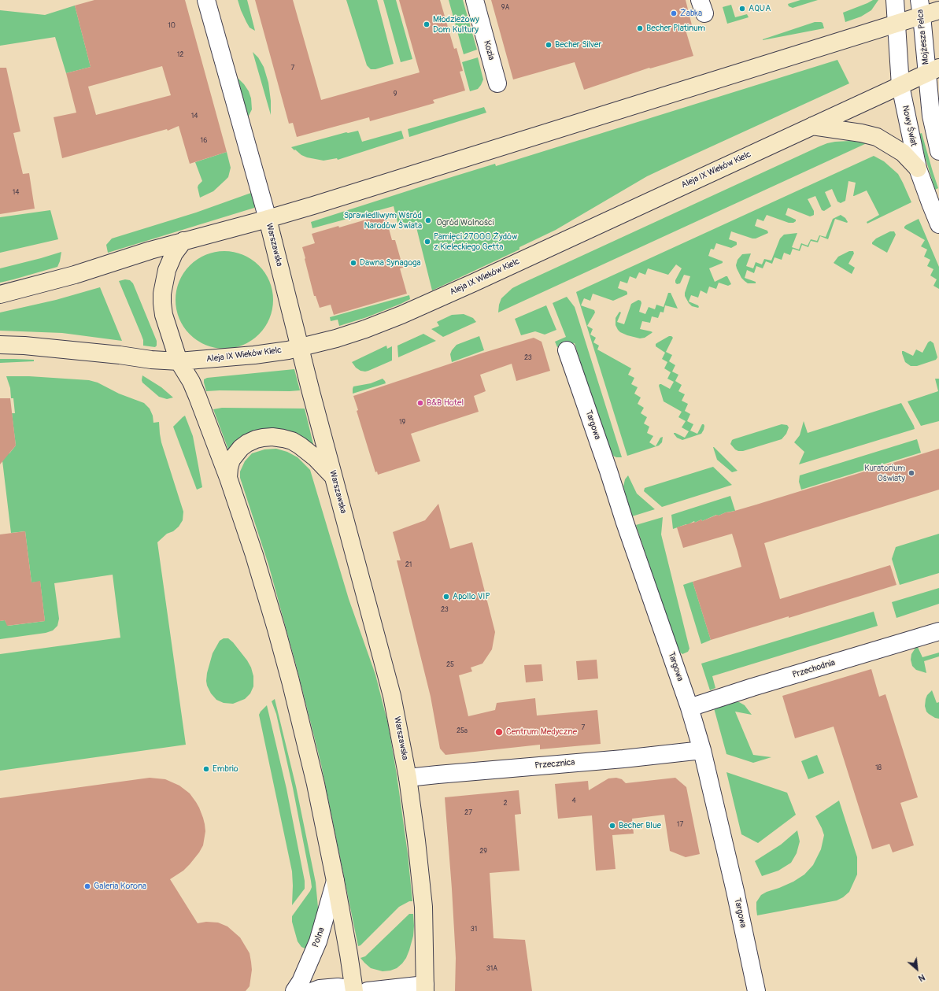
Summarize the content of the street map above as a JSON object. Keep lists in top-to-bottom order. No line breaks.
{"streets":{"main road":["Aleja IX Wieków Kielc","Warszawska"],"street":["Mojżesza Pelca","Kozia","Nowy Świat","Targowa","Przechodnia","Przecznica","Polna"]},"crossings":[["Mojżesza Pelca","Aleja IX Wieków Kielc"],["Nowy Świat","Aleja IX Wieków Kielc"],["Aleja IX Wieków Kielc","Warszawska"],["Warszawska","Przecznica"],["Targowa","Przechodnia"],["Targowa","Przecznica"]],"parks":["Ogród Wolności"],"places":["AQUA","Żabka","Młodzieżowy Dom Kultury","Becher Platinum","Becher Silver","Sprawiedliwym Wśród Narodów Świata","Pamięci 27000 Żydów z Kieleckiego Getta","Dawna Synagoga","B&B Hotel","Kuratorium Oświaty","Apollo VIP","Centrum Medyczne","Embrio","Becher Blue","Galeria Korona"],"house_numbers":["9A","10","12","7","9","14","16","14","23","19","21","23","25","7","25a","18","4","2","27","17","29","31","31A"],"north":"bottom right"}
